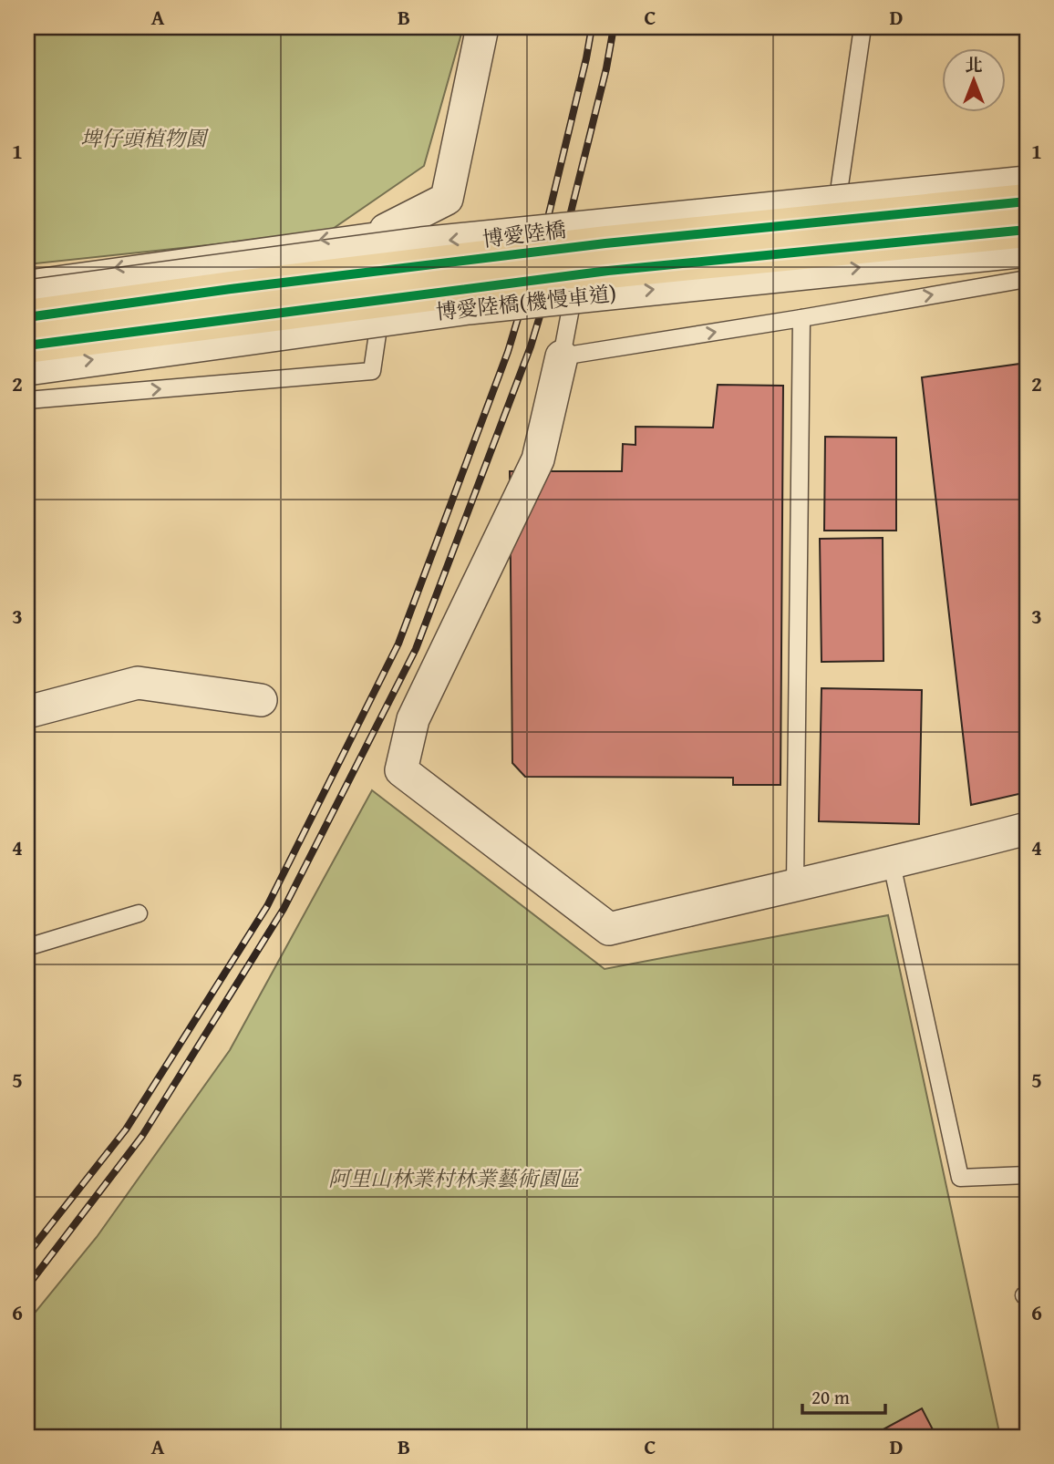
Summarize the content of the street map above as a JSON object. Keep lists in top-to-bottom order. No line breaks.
{"streets":{"main road":["博愛陸橋"],"street":["博愛陸橋(機慢車道)"]},"parks":["埤仔頭植物園","阿里山林業村林業藝術園區"],"scale_bar":"20 m","north":"top","grid":{"columns":["A","B","C","D"],"rows":["1","2","3","4","5","6"]}}
